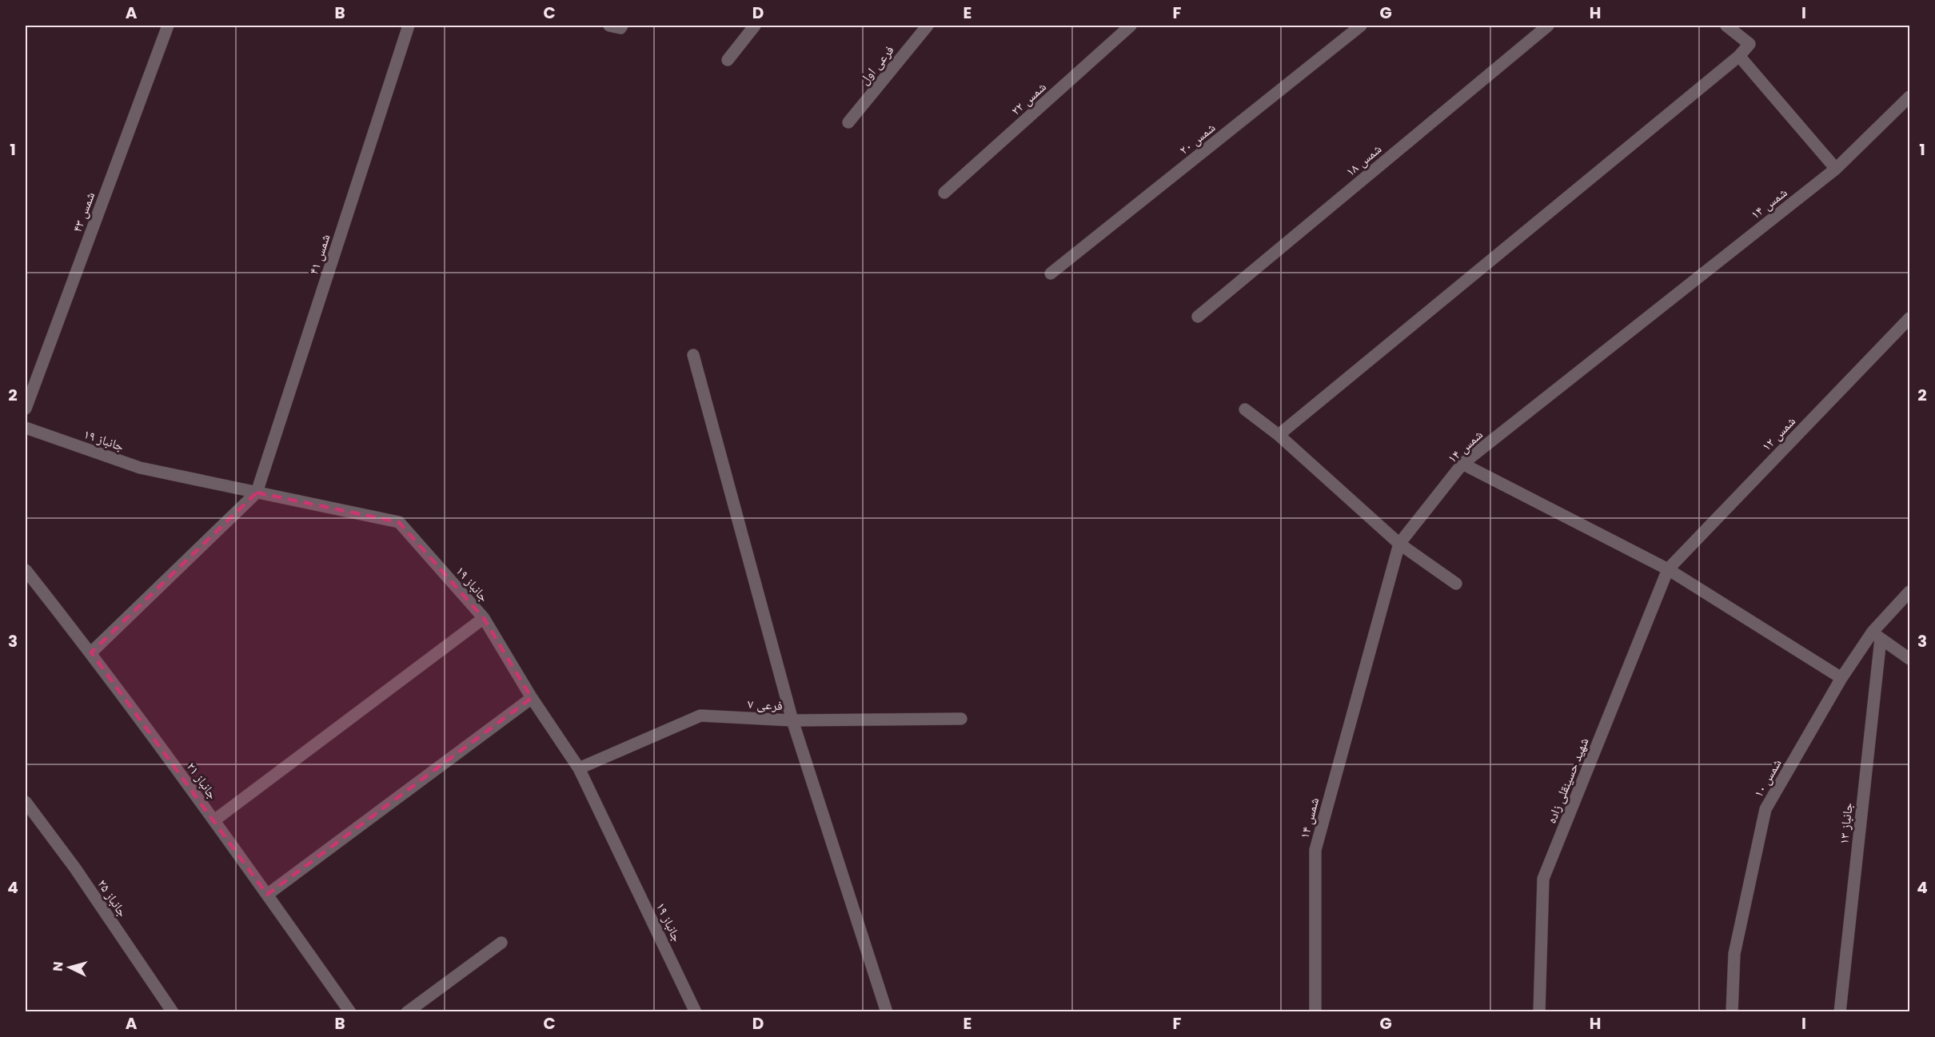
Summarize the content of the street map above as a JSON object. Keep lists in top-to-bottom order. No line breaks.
{"streets":{"street":["فرعی اول","شمس ۲۲","شمس ۲۰","شمس ۱۸","شمس ۱۴","شمس ۴۳","شمس ۴۱","شمس ۱۲","جانباز ۱۹","فرعی ۷","شمس ۱۰","جانباز ۲۱","شهید حسینقلی زاده","جانباز ۱۳","جانباز ۲۵"]},"crossings":[["شمس ۴۱","جانباز ۱۹"],["شمس ۱۲","شهید حسینقلی زاده"],["جانباز ۱۹","فرعی ۷"],["شمس ۱۰","جانباز ۱۳"]],"north":"left","grid":{"columns":["A","B","C","D","E","F","G","H","I"],"rows":["1","2","3","4"]}}
